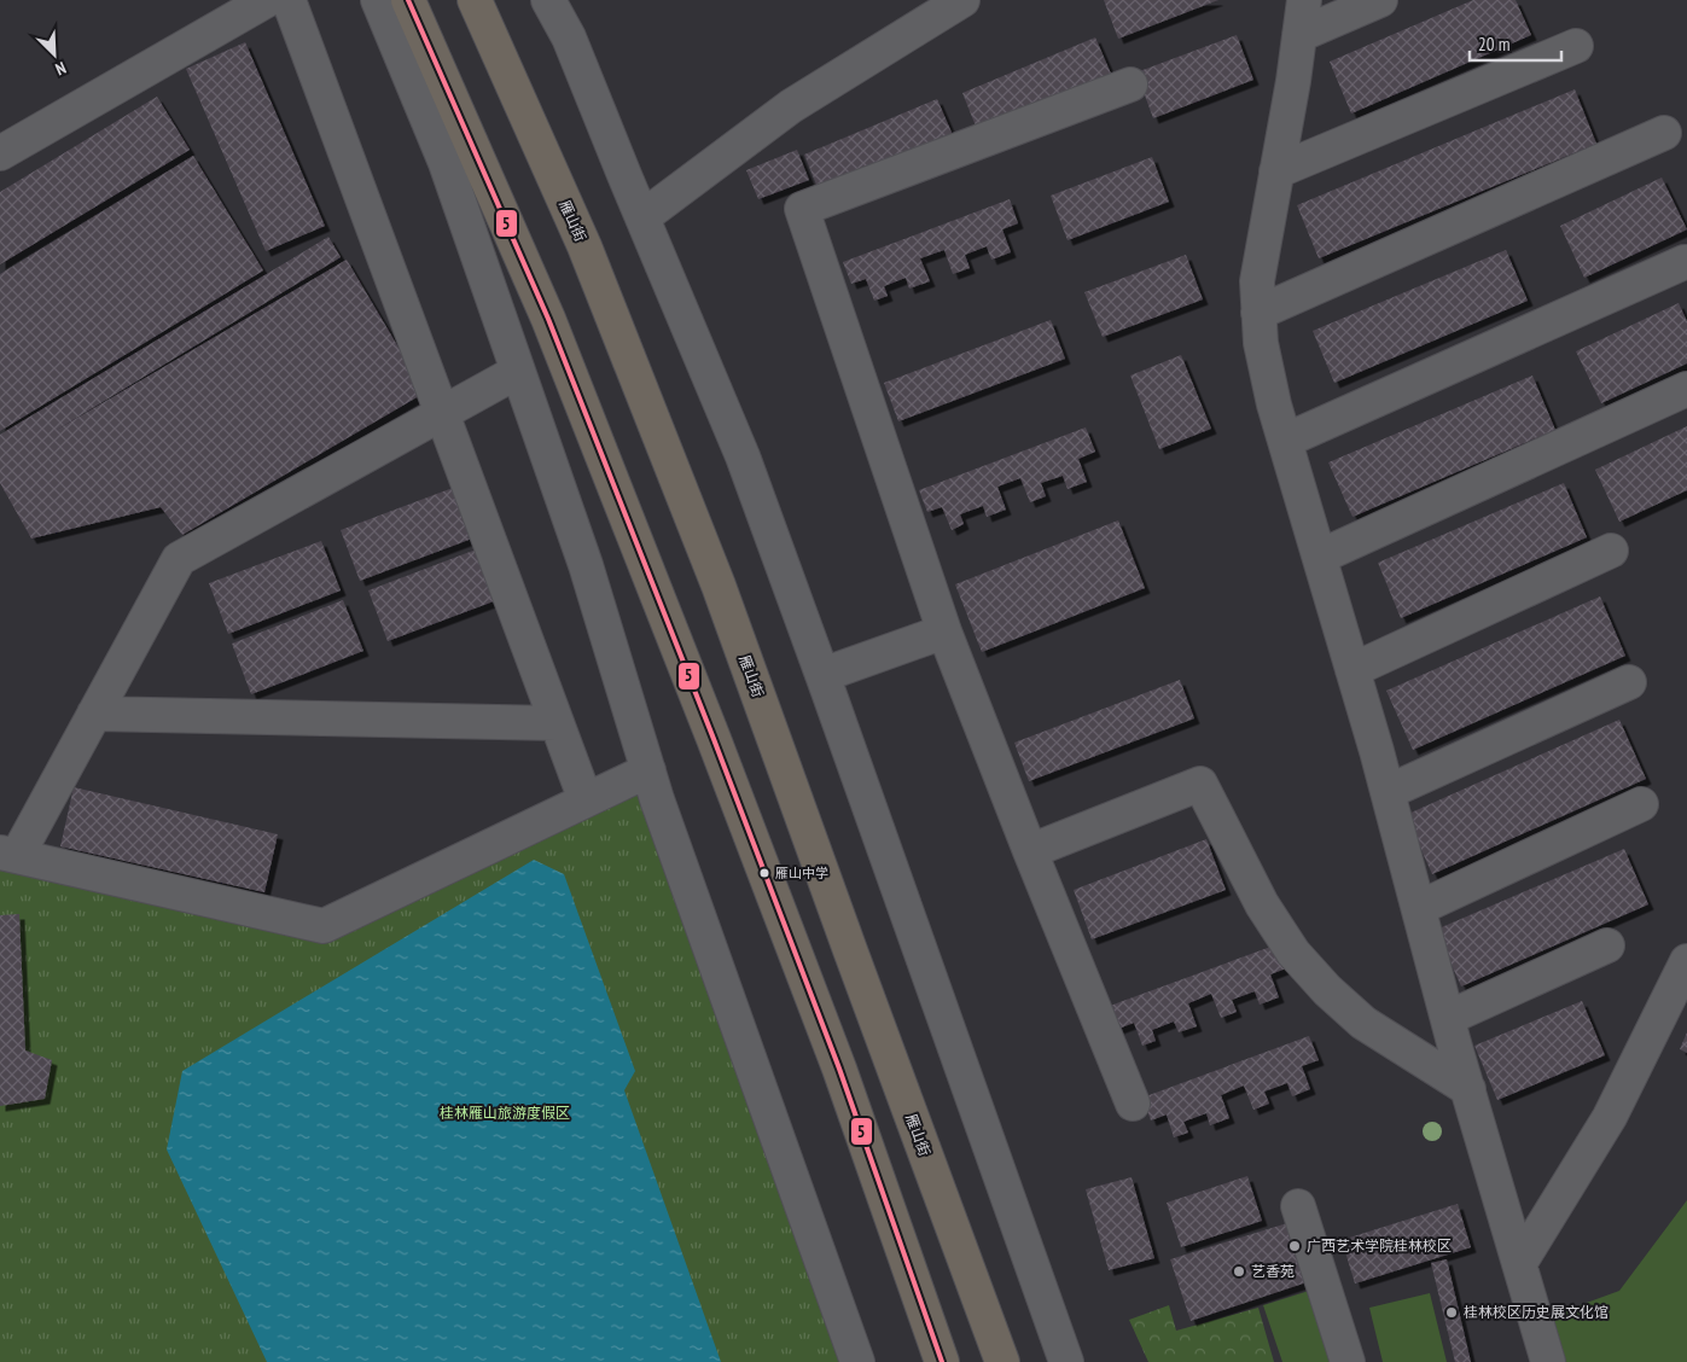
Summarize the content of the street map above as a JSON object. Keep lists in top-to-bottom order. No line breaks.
{"streets":{"highway":["雁山街"]},"parks":["桂林雁山旅游度假区"],"places":["雁山中学","广西艺术学院桂林校区","艺香苑","桂林校区历史展文化馆"],"lines":["transit line 5"],"scale_bar":"20 m","north":"bottom right"}
